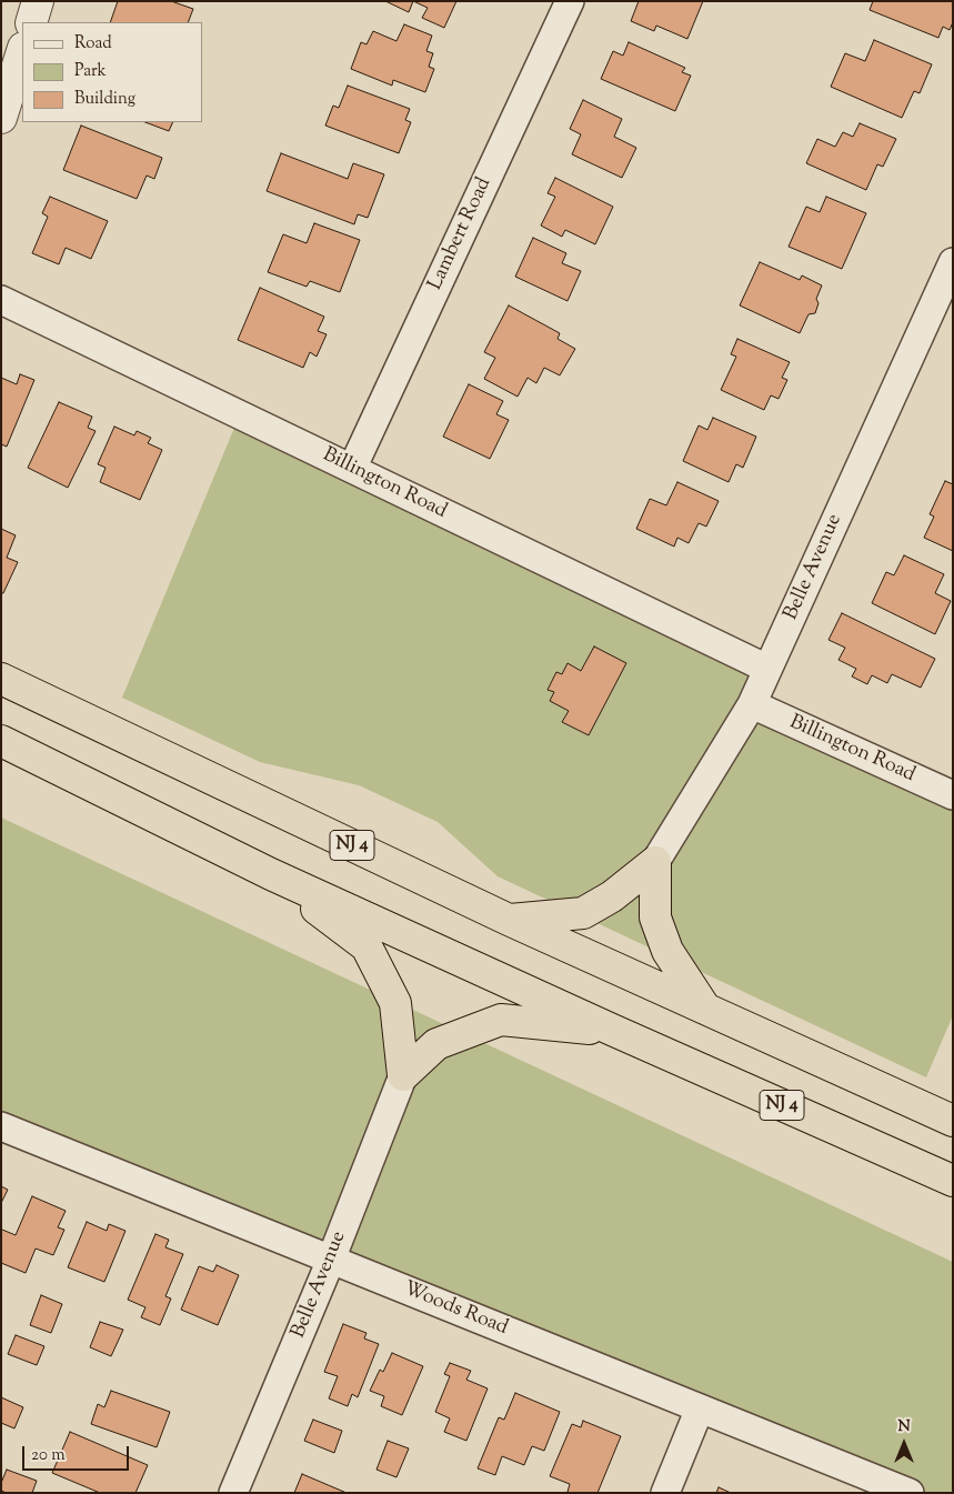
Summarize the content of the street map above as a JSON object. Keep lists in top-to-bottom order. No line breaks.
{"streets":{"highway":["NJ 4"],"street":["Lambert Road","Billington Road","Belle Avenue","Woods Road"]},"crossings":[["Lambert Road","Billington Road"],["Billington Road","Belle Avenue"],["Belle Avenue","Woods Road"]],"legend":["Road","Park","Building"],"scale_bar":"20 m","north":"top"}
